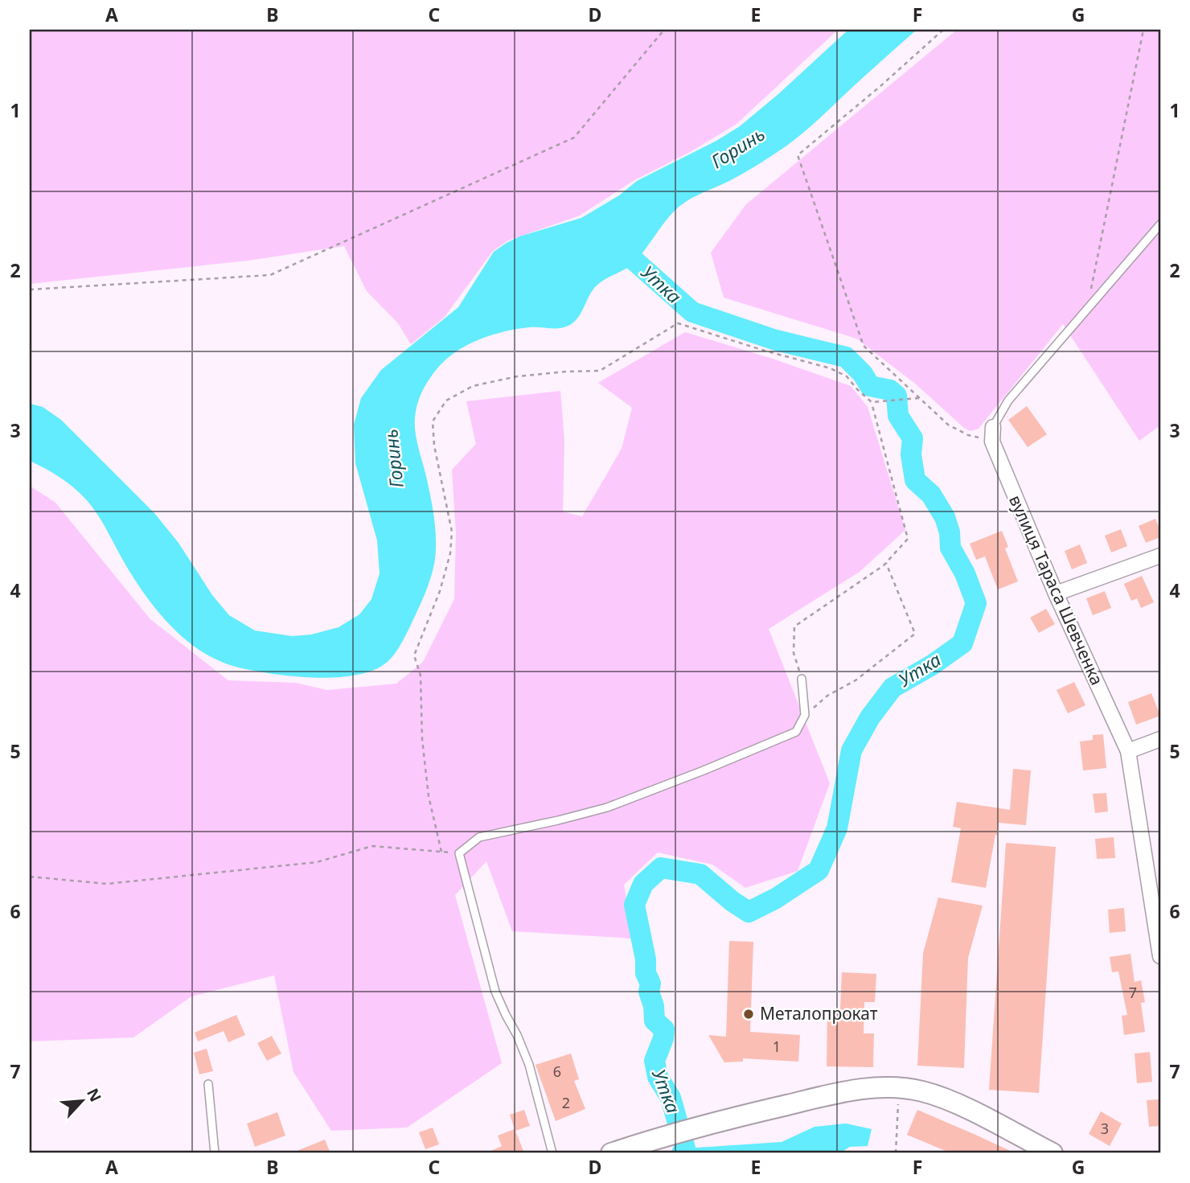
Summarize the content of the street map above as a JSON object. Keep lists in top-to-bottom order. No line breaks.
{"streets":{"street":["вулиця Тараса Шевченка"]},"water":["Горинь","Утка"],"places":["Металопрокат"],"house_numbers":["7","1","6","2","3"],"north":"top right","grid":{"columns":["A","B","C","D","E","F","G"],"rows":["1","2","3","4","5","6","7"]}}
